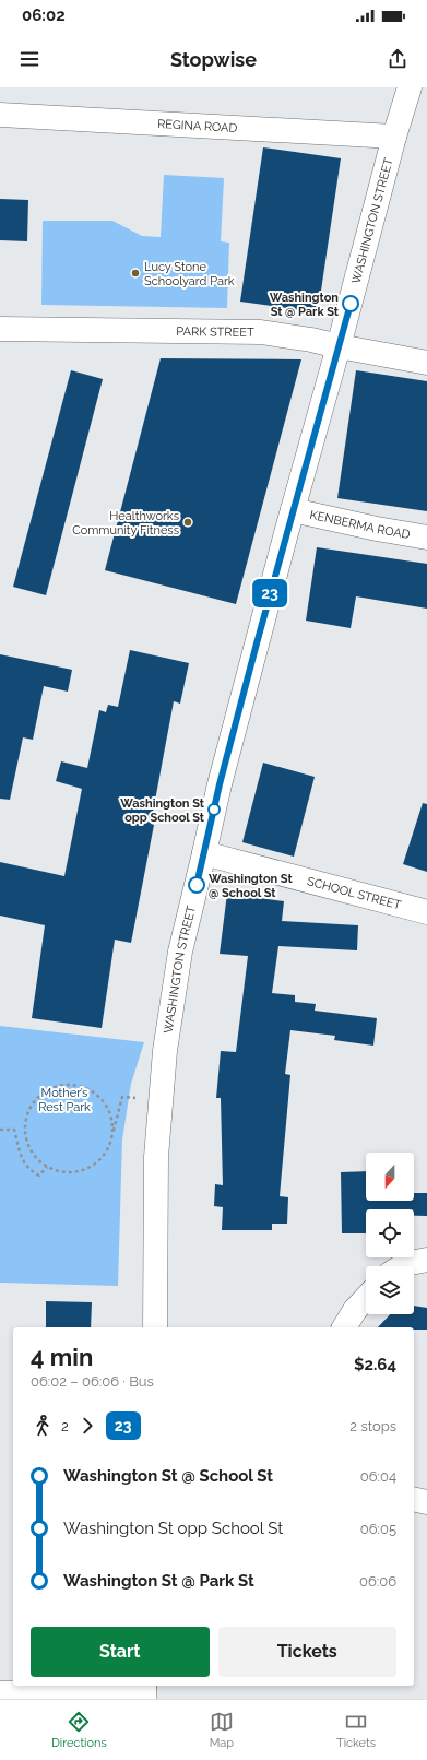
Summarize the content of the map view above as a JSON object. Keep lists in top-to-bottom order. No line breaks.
{"streets":{"street":["REGINA ROAD","WASHINGTON STREET","PARK STREET","KENBERMA ROAD","SCHOOL STREET"]},"crossings":[["REGINA ROAD","WASHINGTON STREET"],["WASHINGTON STREET","PARK STREET"],["WASHINGTON STREET","KENBERMA ROAD"],["WASHINGTON STREET","SCHOOL STREET"]],"parks":["Mother’s Rest Park"],"places":["Lucy Stone Schoolyard Park","Washington St @ Park St","Healthworks Community Fitness","Washington St opp School St","Washington St @ School St"],"lines":["bus line 23"],"north":"bottom","page":{"status":"06:02","header":"Stopwise","on_map":"23","heading":["4 min","06:02 – 06:06 · Bus","$2.64"],"legs":["2","23","2 stops"],"list":[{"name":"Washington St @ School St","value":"06:04"},{"name":"Washington St opp School St","value":"06:05"},{"name":"Washington St @ Park St","value":"06:06"}],"buttons":["Start","Tickets"],"tabs":["Directions","Map","Tickets"]}}
